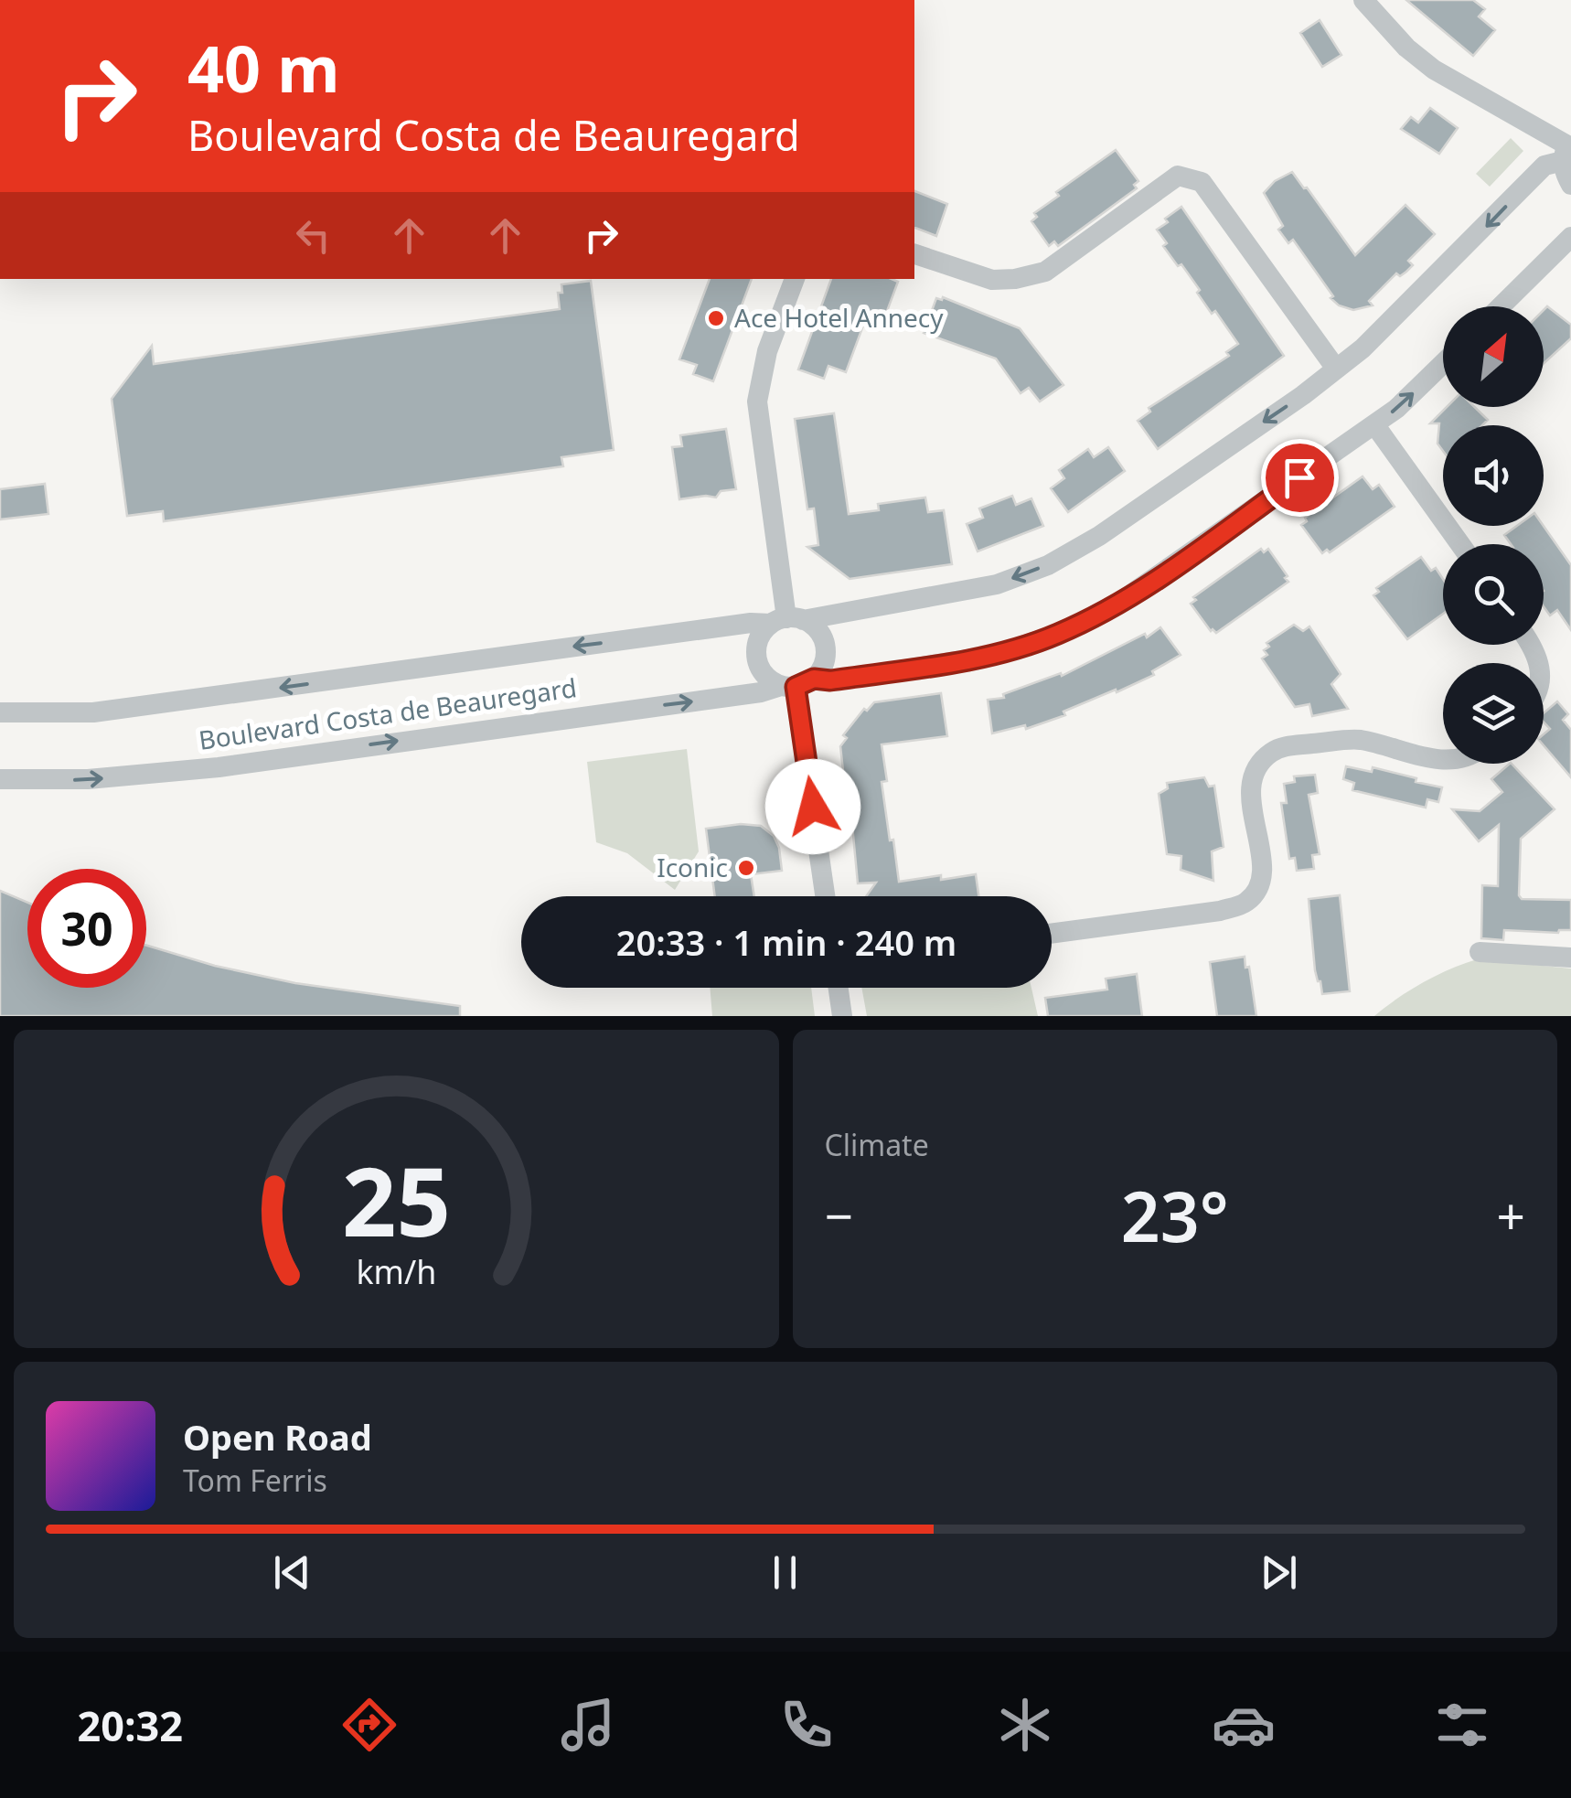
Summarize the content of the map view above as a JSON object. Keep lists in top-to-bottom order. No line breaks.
{"streets":{"street":["Boulevard Costa de Beauregard"]},"places":["Ace Hotel Annecy","Iconic"],"north":"top right","page":{"turn":["40 m","Boulevard Costa de Beauregard"],"limit":"30","trip":"20:33 · 1 min · 240 m","tile":"Climate","heat":["−","23°","+"],"song":["Open Road","Tom Ferris"],"tabs":"20:32","gauge":["25","km/h"]}}
